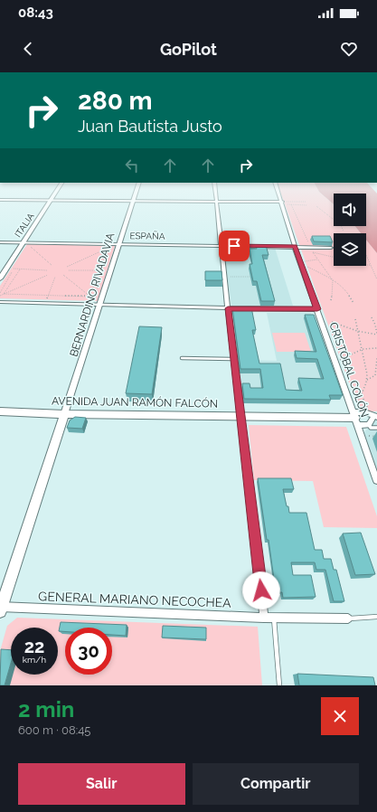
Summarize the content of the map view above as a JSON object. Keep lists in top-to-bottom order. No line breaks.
{"streets":{"main road":["AVENIDA JUAN RAMÓN FALCÓN"],"street":["ITALIA","ESPAÑA","BERNARDINO RIVADAVIA","CRISTÓBAL COLÓN","GENERAL MARIANO NECOCHEA"]},"crossings":[["ITALIA","ESPAÑA"],["ESPAÑA","BERNARDINO RIVADAVIA"],["ESPAÑA","CRISTÓBAL COLÓN"],["BERNARDINO RIVADAVIA","AVENIDA JUAN RAMÓN FALCÓN"],["CRISTÓBAL COLÓN","AVENIDA JUAN RAMÓN FALCÓN"]],"page":{"status":"08:43","header":"GoPilot","turn":["280 m","Juan Bautista Justo"],"speed":"22 km/h","limit":"30","heading":["2 min","600 m · 08:45"],"buttons":["Salir","Compartir"]}}
